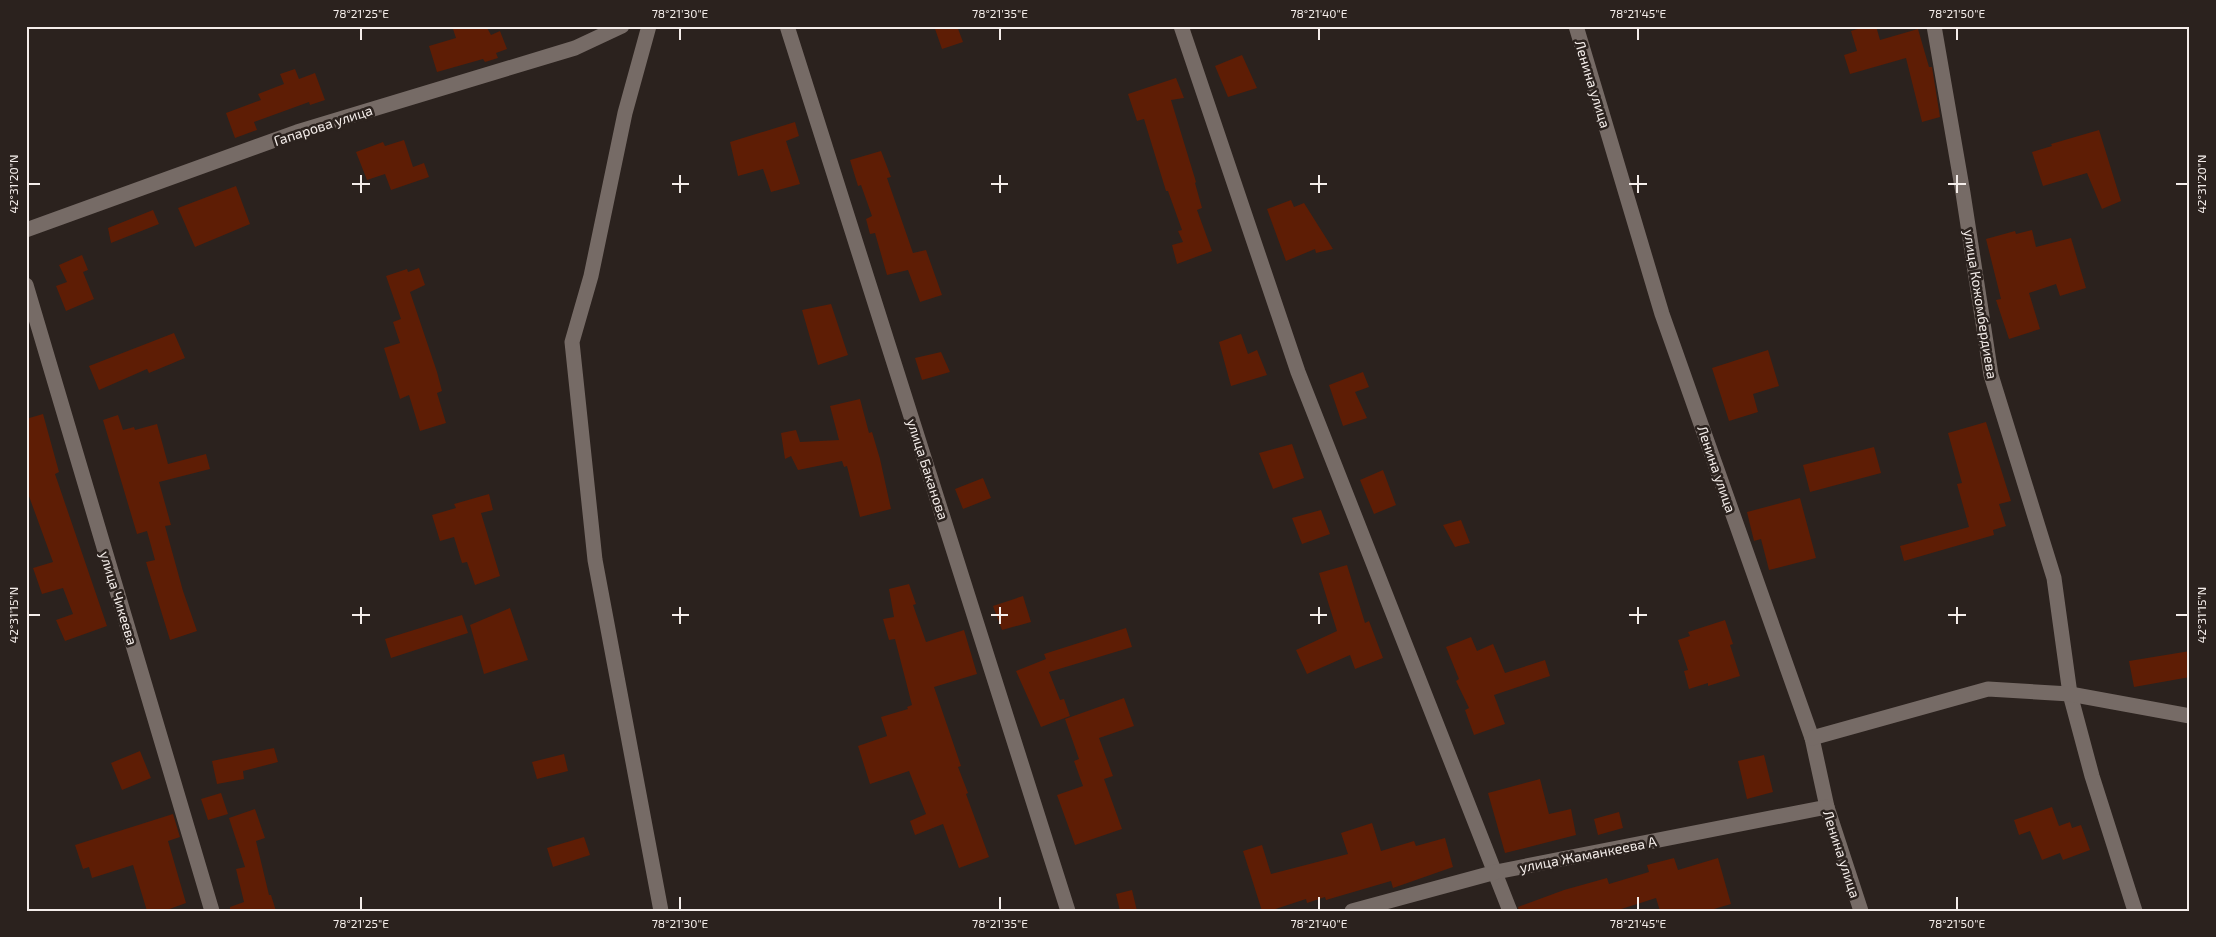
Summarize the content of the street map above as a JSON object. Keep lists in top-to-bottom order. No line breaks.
{"streets":{"street":["Ленина улица","Гапарова улица","улица Кожомбердиева","улица Баканова","улица Чикеева","улица Жаманкеева А"]},"crossings":[["Ленина улица","улица Жаманкеева А"]],"coordinates":["78°21'25\"E","78°21'30\"E","78°21'35\"E","78°21'40\"E","78°21'45\"E","78°21'50\"E","42°31'20\"N","42°31'15\"N"]}
